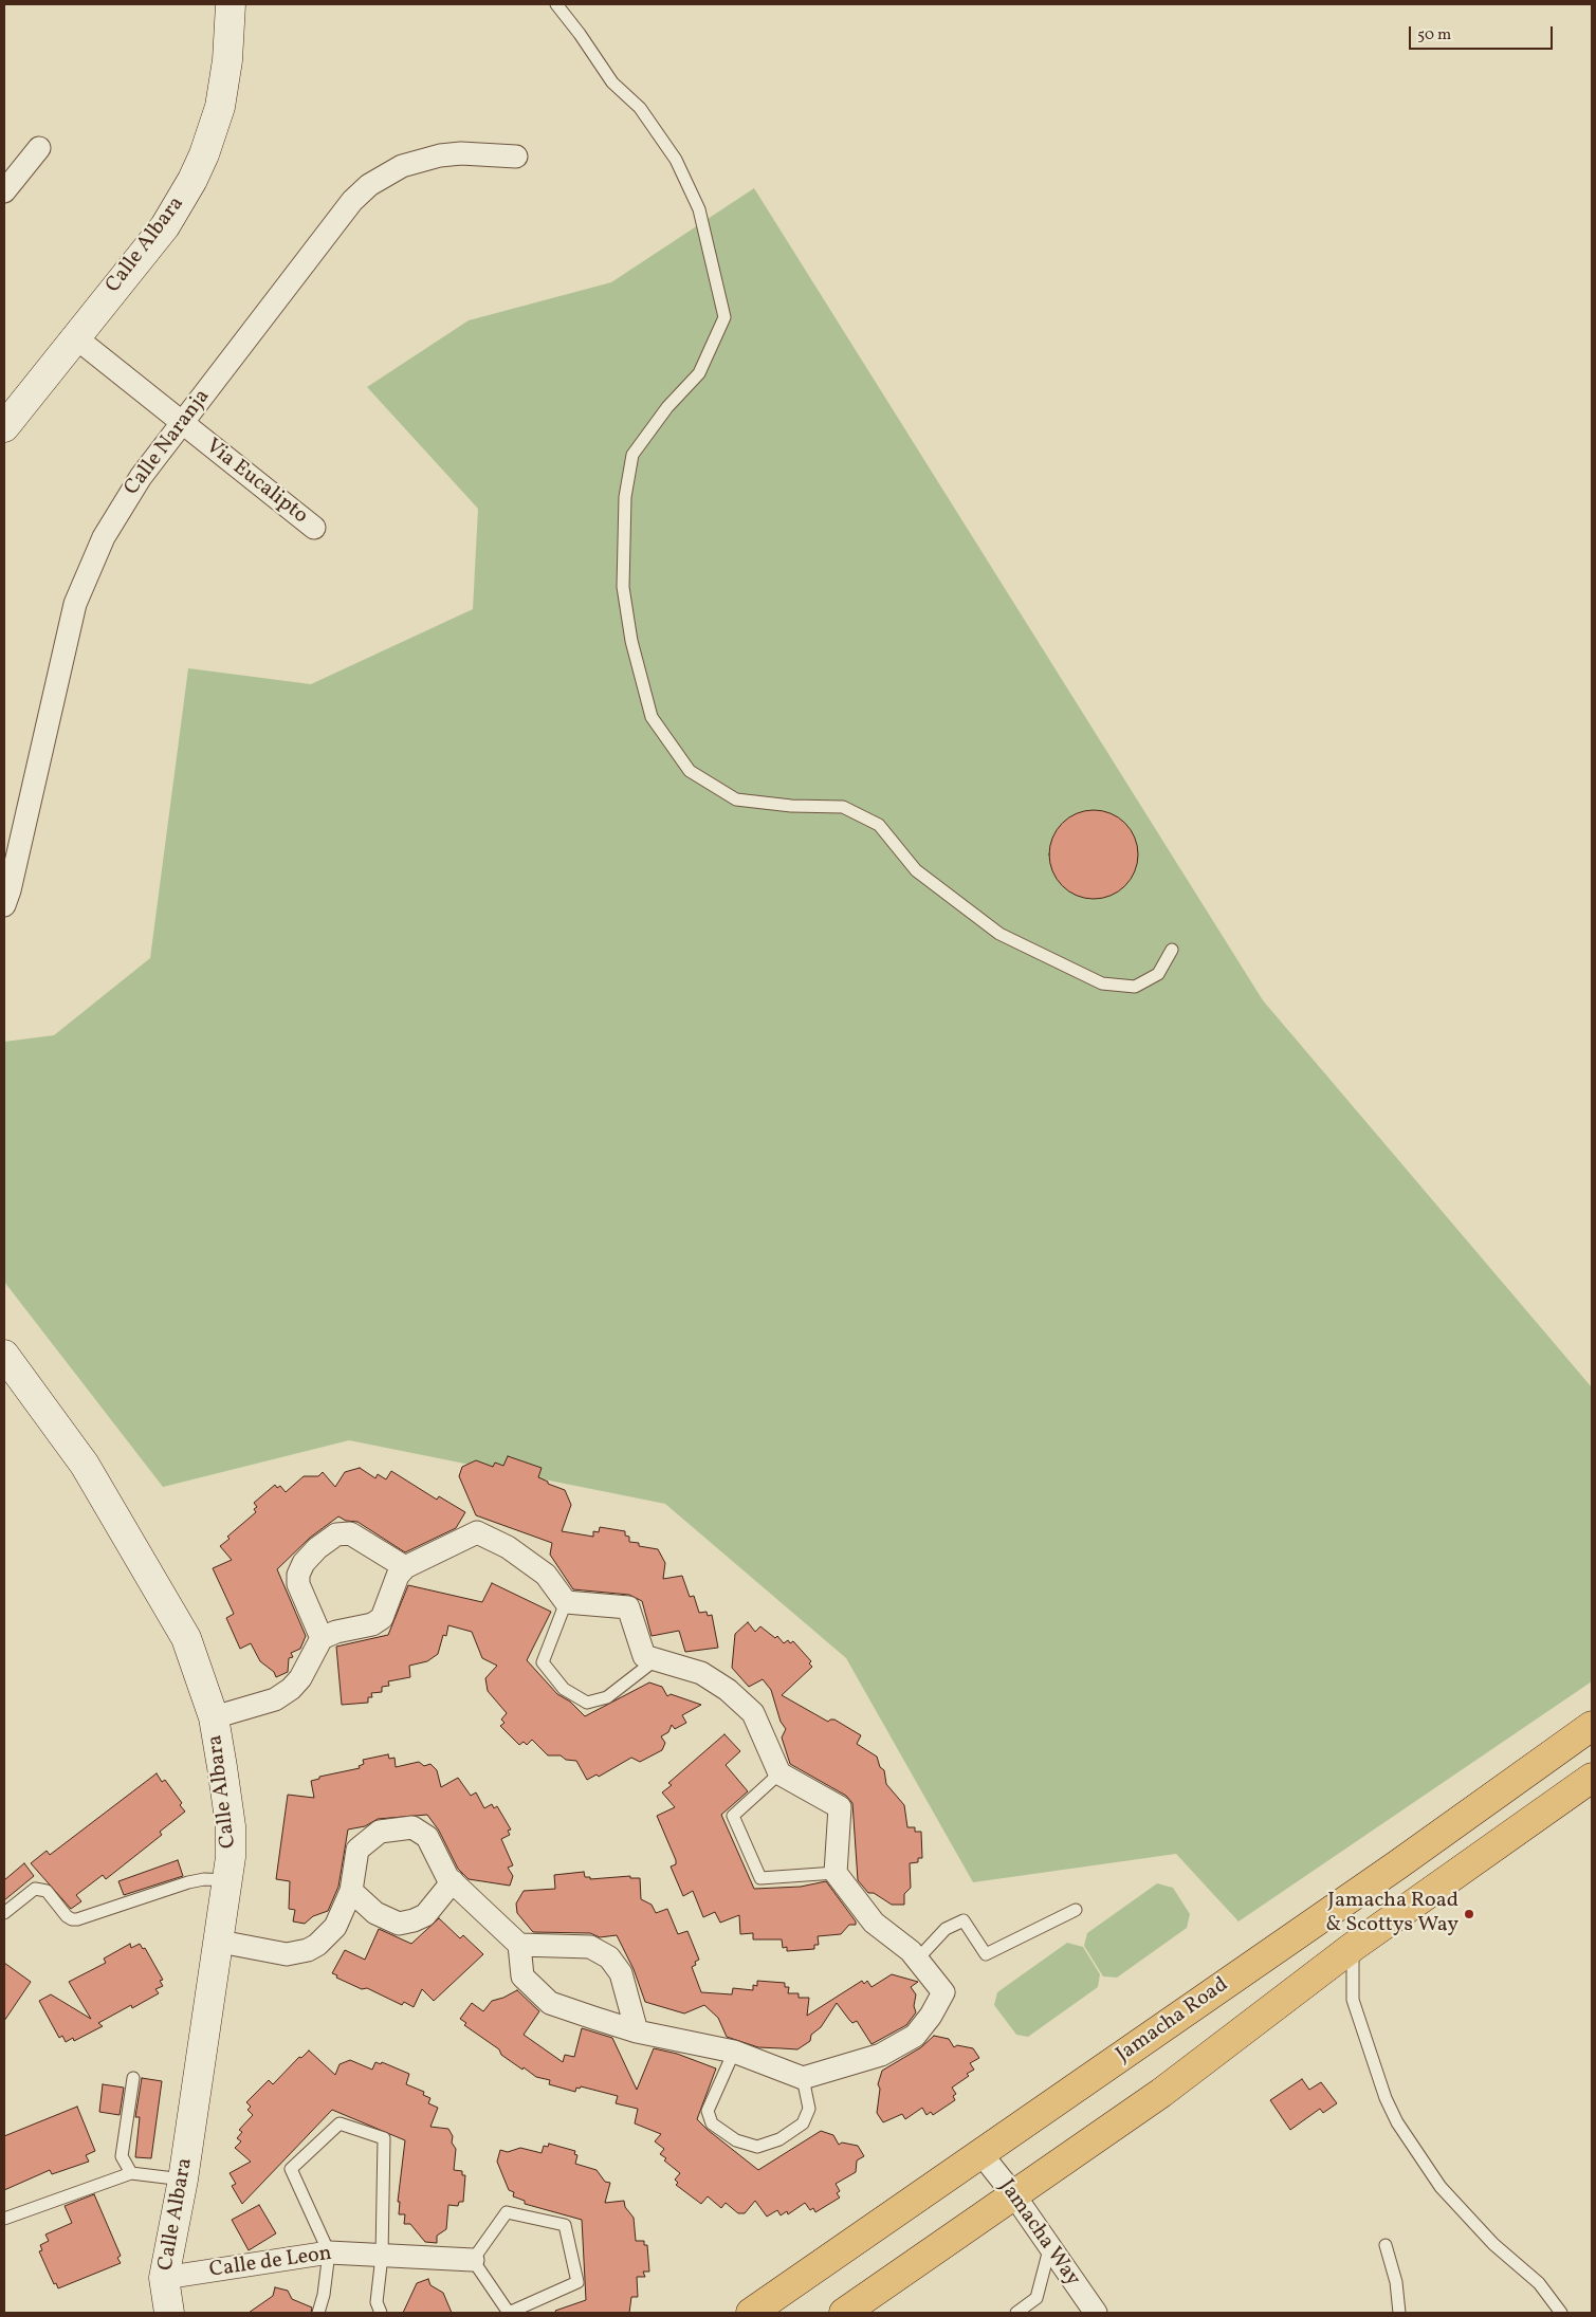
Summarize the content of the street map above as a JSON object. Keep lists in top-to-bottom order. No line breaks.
{"streets":{"main road":["Jamacha Road"],"street":["Calle Albara","Calle Naranja","Via Eucalipto","Jamacha Way","Calle de Leon"]},"crossings":[["Calle Albara","Via Eucalipto"],["Calle Albara","Calle de Leon"],["Calle Naranja","Via Eucalipto"],["Jamacha Road","Jamacha Way"]],"places":["Jamacha Road & Scottys Way"],"scale_bar":"50 m"}
